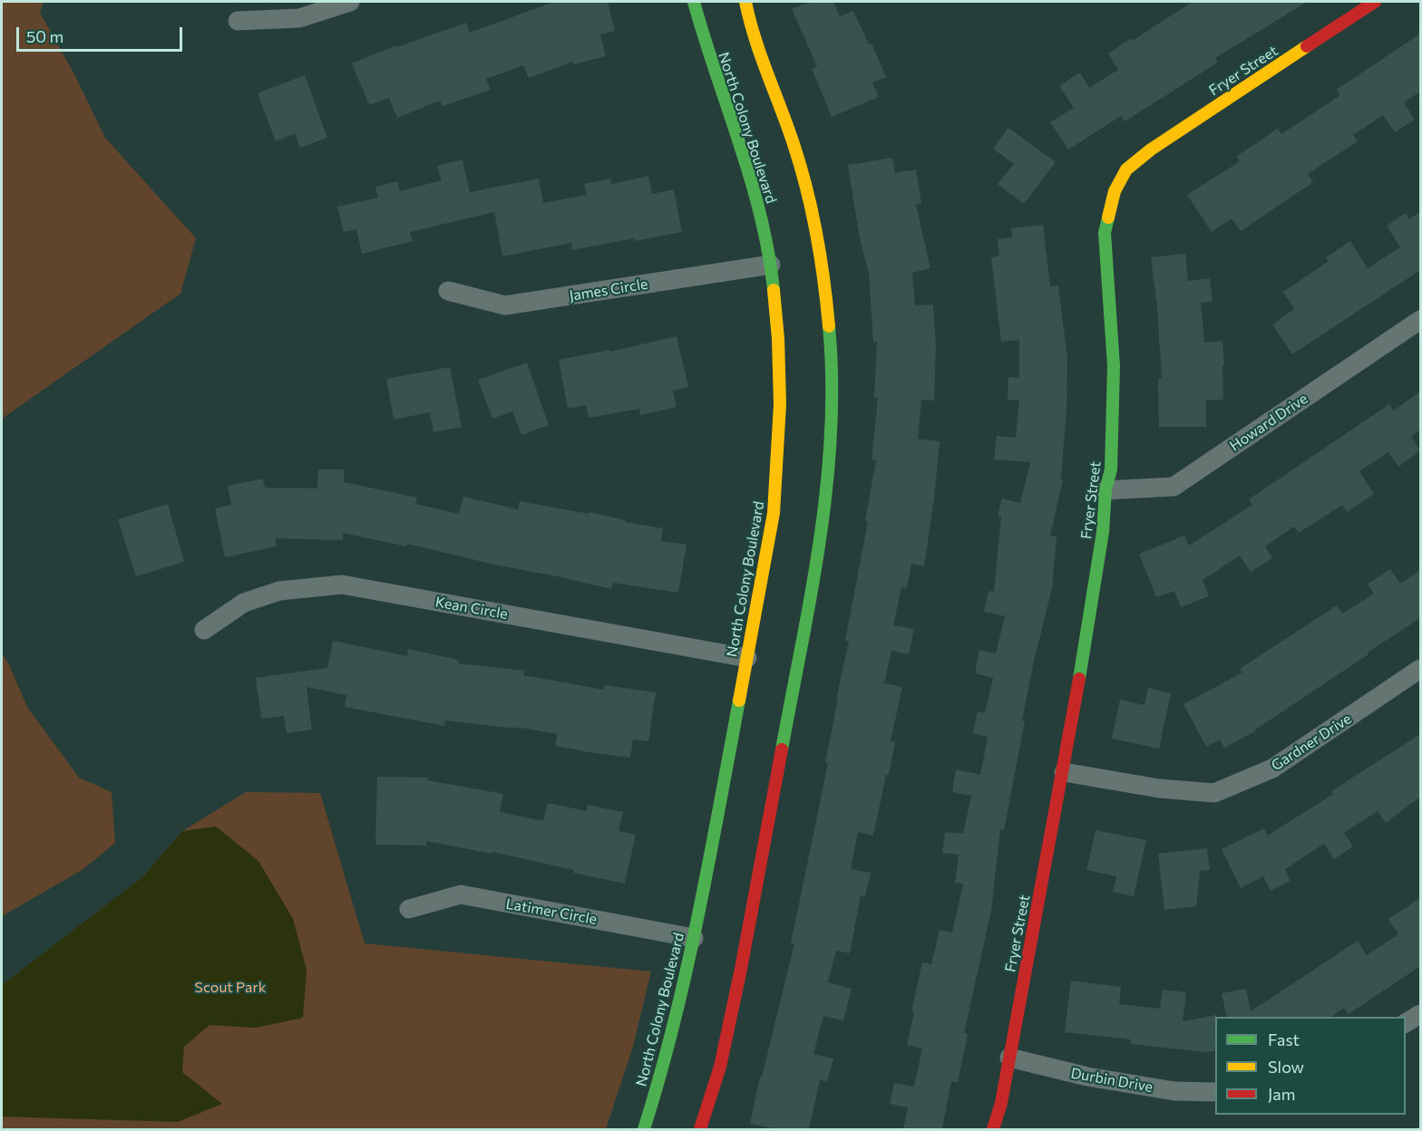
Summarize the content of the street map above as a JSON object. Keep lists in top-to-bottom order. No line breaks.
{"streets":{"street":["Fryer Street","North Colony Boulevard","James Circle","Howard Drive","Kean Circle","Gardner Drive","Latimer Circle","Durbin Drive"]},"crossings":[["Fryer Street","Howard Drive"],["Fryer Street","Gardner Drive"],["Fryer Street","Durbin Drive"],["North Colony Boulevard","James Circle"],["North Colony Boulevard","Kean Circle"],["North Colony Boulevard","Latimer Circle"]],"parks":["Scout Park"],"legend":["Fast","Slow","Jam"],"scale_bar":"50 m"}
